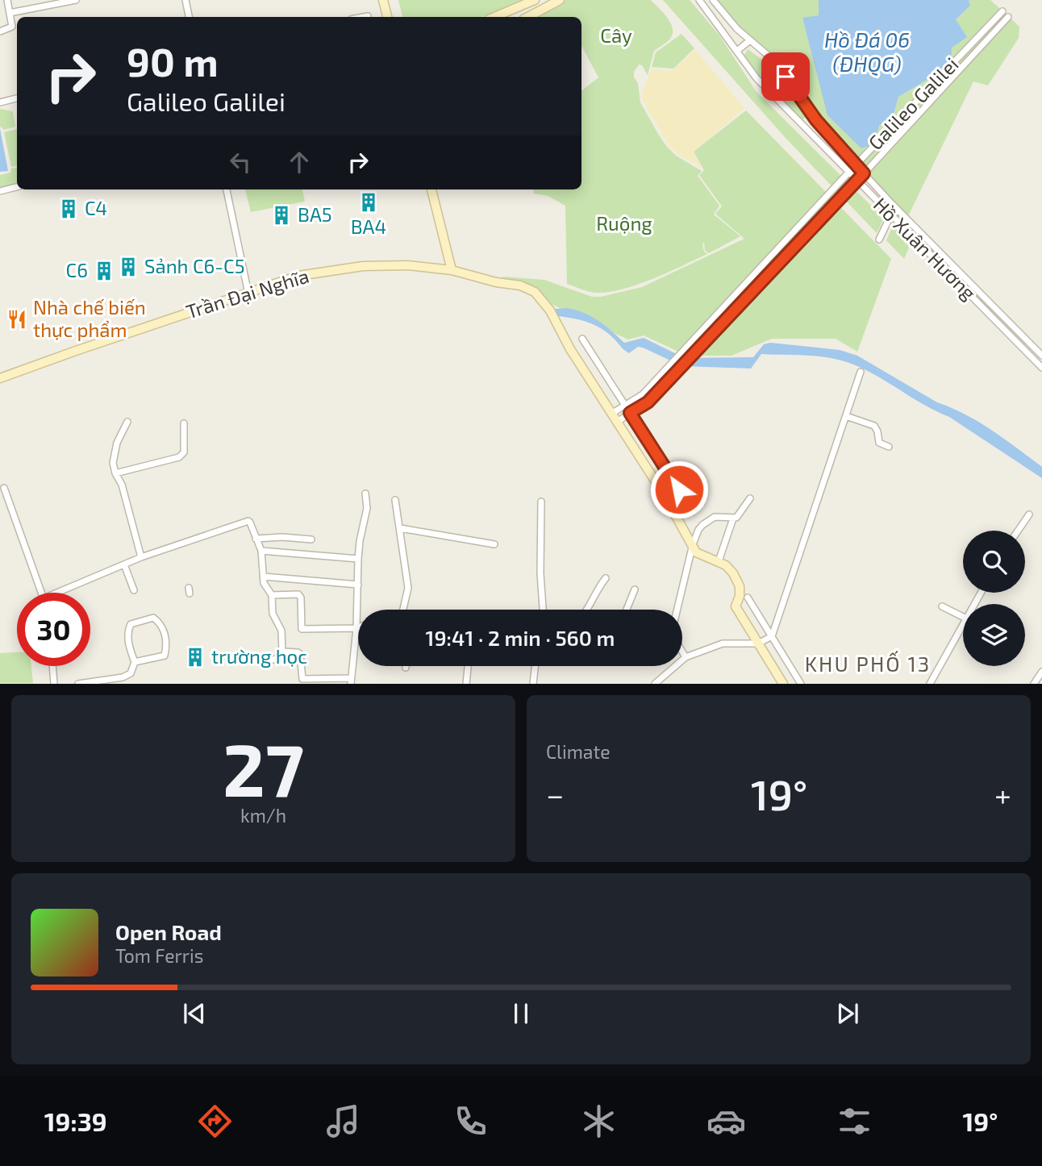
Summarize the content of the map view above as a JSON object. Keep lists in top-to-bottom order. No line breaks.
{"streets":{"street":["Galileo Galilei","Hồ Xuân Hương","Trần Đại Nghĩa"]},"crossings":[["Galileo Galilei","Hồ Xuân Hương"],["Galileo Galilei","Trần Đại Nghĩa"]],"districts":["KHU PHỐ 13"],"water":["Hồ Đá 06 (ĐHQG)"],"parks":["Cây","Ruộng"],"places":{"building":["BA4","C4","BA5","Sảnh C6-C5","C6","trường học"],"restaurant":["Nhà chế biến thực phẩm"]},"page":{"turn":["90 m","Galileo Galilei"],"limit":"30","trip":"19:41 · 2 min · 560 m","tile":[["27","km/h"],"Climate"],"heat":["−","19°","+"],"song":["Open Road","Tom Ferris"],"tabs":["19:39","19°"]}}
